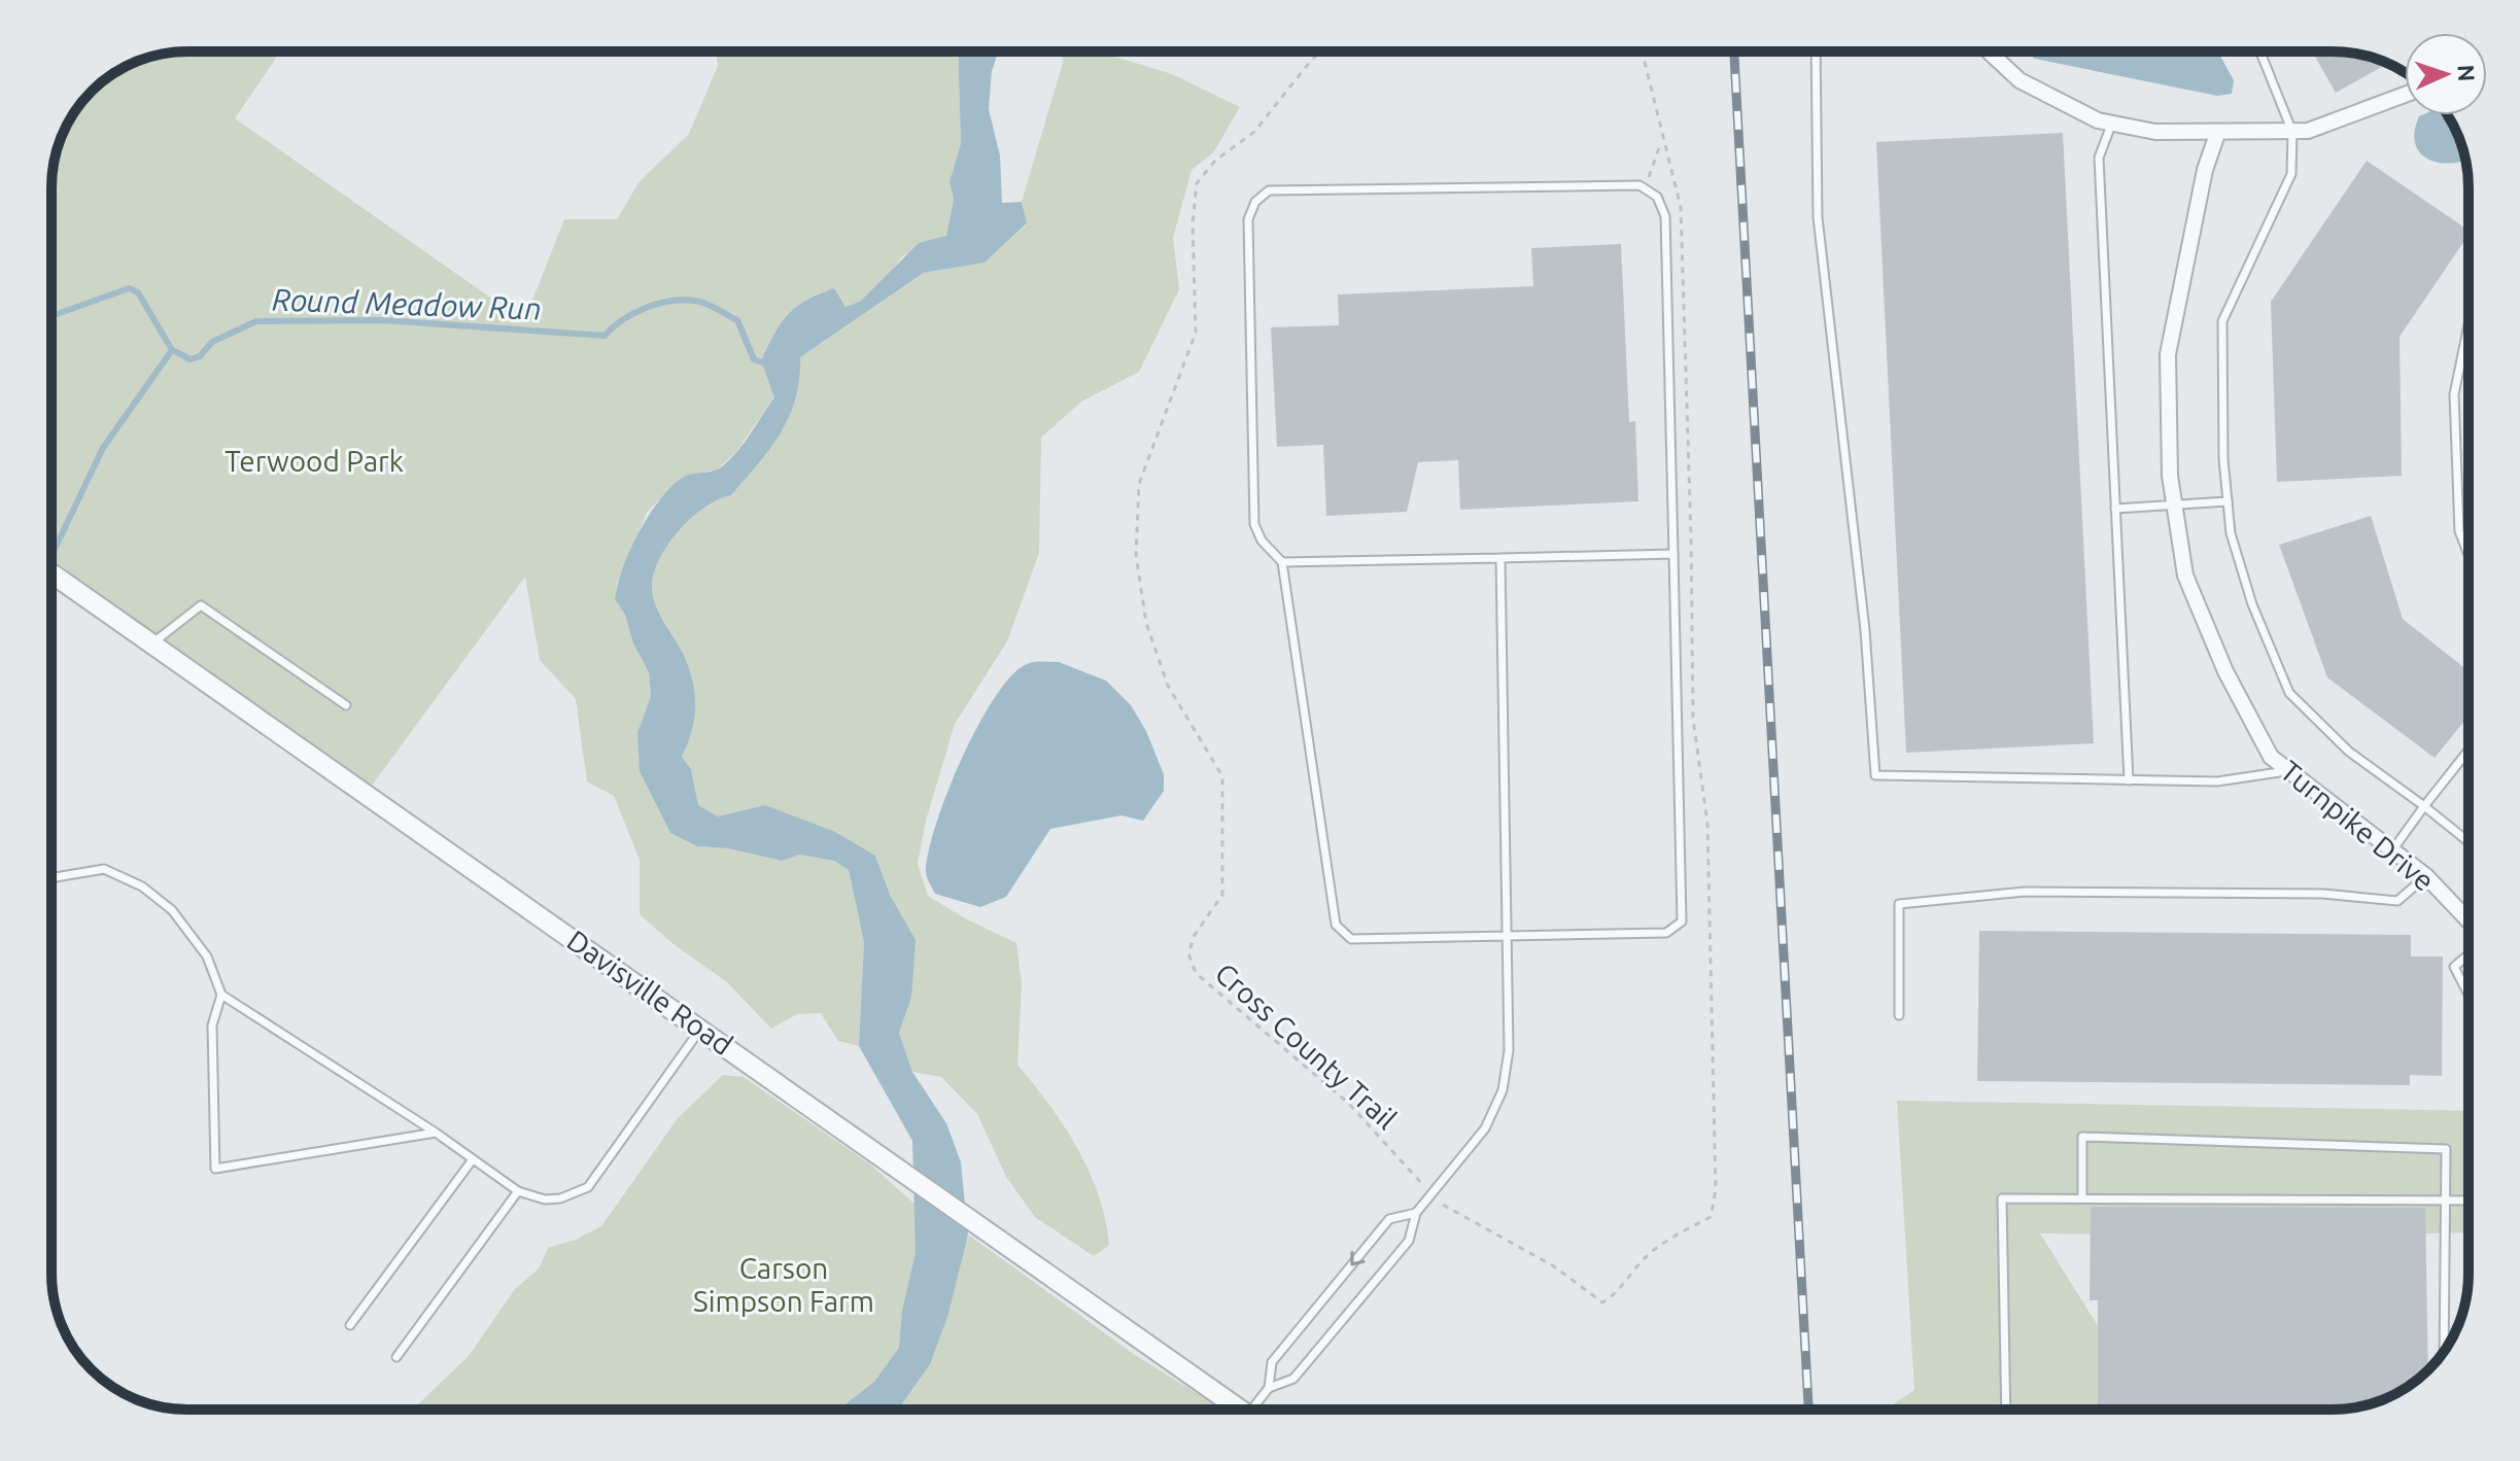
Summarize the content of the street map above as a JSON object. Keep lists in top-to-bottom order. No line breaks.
{"streets":{"street":["Turnpike Drive","Davisville Road"],"path":["Cross County Trail"]},"water":["Round Meadow Run"],"parks":["Terwood Park","Carson Simpson Farm"],"north":"right"}
